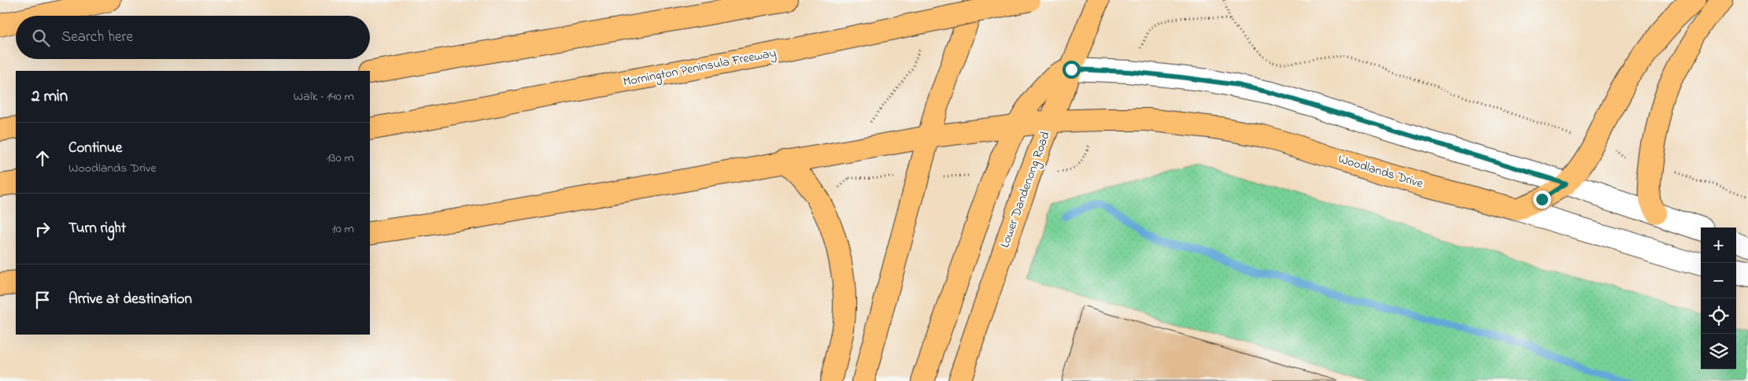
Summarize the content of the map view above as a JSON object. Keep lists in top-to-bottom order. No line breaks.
{"streets":{"main road":["Mornington Peninsula Freeway","Woodlands Drive","Lower Dandenong Road"]},"crossings":[["Woodlands Drive","Lower Dandenong Road"]],"page":{"search":"Search here","heading":["2 min","Walk · 140 m"],"list":[["Continue","Woodlands Drive","130 m"],["Turn right","10 m"],"Arrive at destination"],"map_buttons":["+","−"]}}
